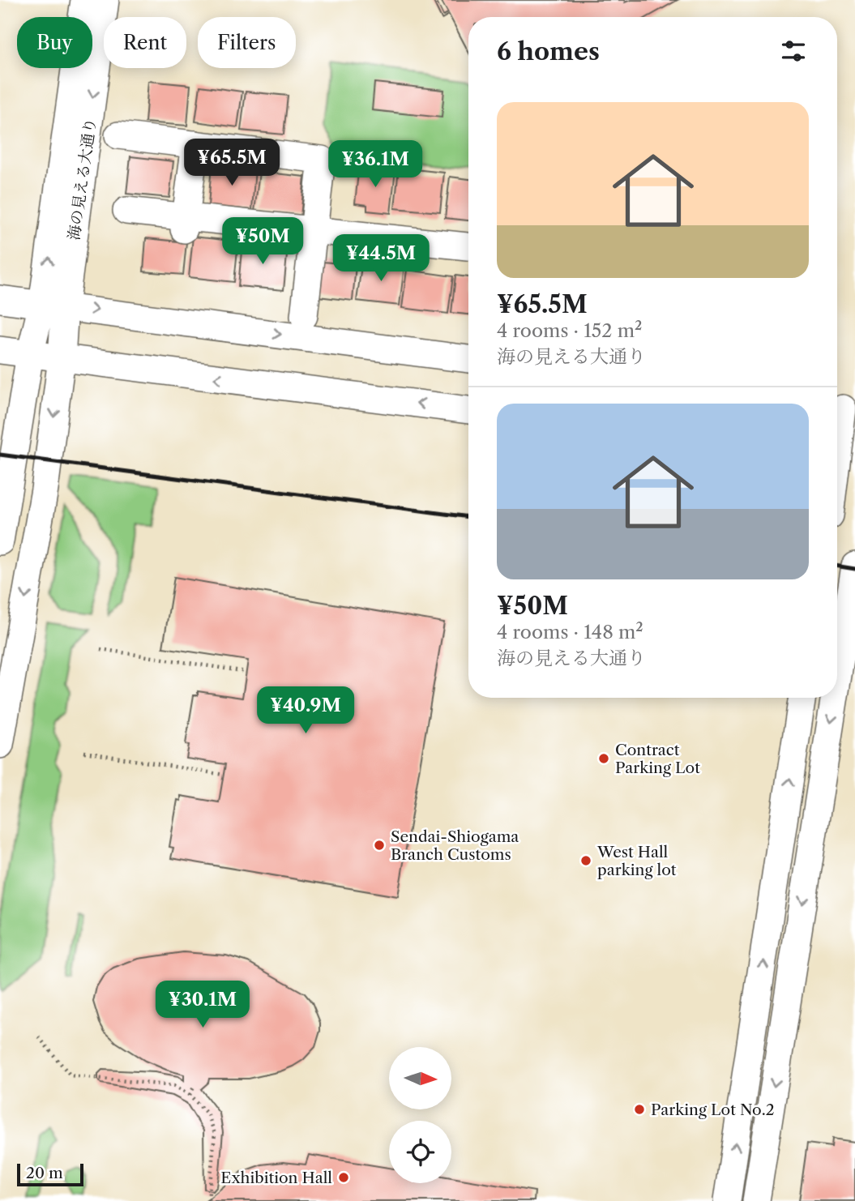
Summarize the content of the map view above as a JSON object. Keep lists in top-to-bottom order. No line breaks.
{"streets":{"street":["海の見える大通り"]},"places":["Contract Parking Lot","Sendai-Shiogama Branch Customs","West Hall parking lot","Parking Lot No.2","Exhibition Hall"],"scale_bar":"20 m","north":"right","page":{"chip":["Buy","Rent","Filters"],"heading":"6 homes","list":[{"name":"¥65.5M","note":"4 rooms · 152 m² · 海の見える大通り"},{"name":"¥50M","note":"4 rooms · 148 m² · 海の見える大通り"}],"price":["¥65.5M","¥36.1M","¥50M","¥44.5M","¥40.9M","¥30.1M"],"scale":"20 m"}}
